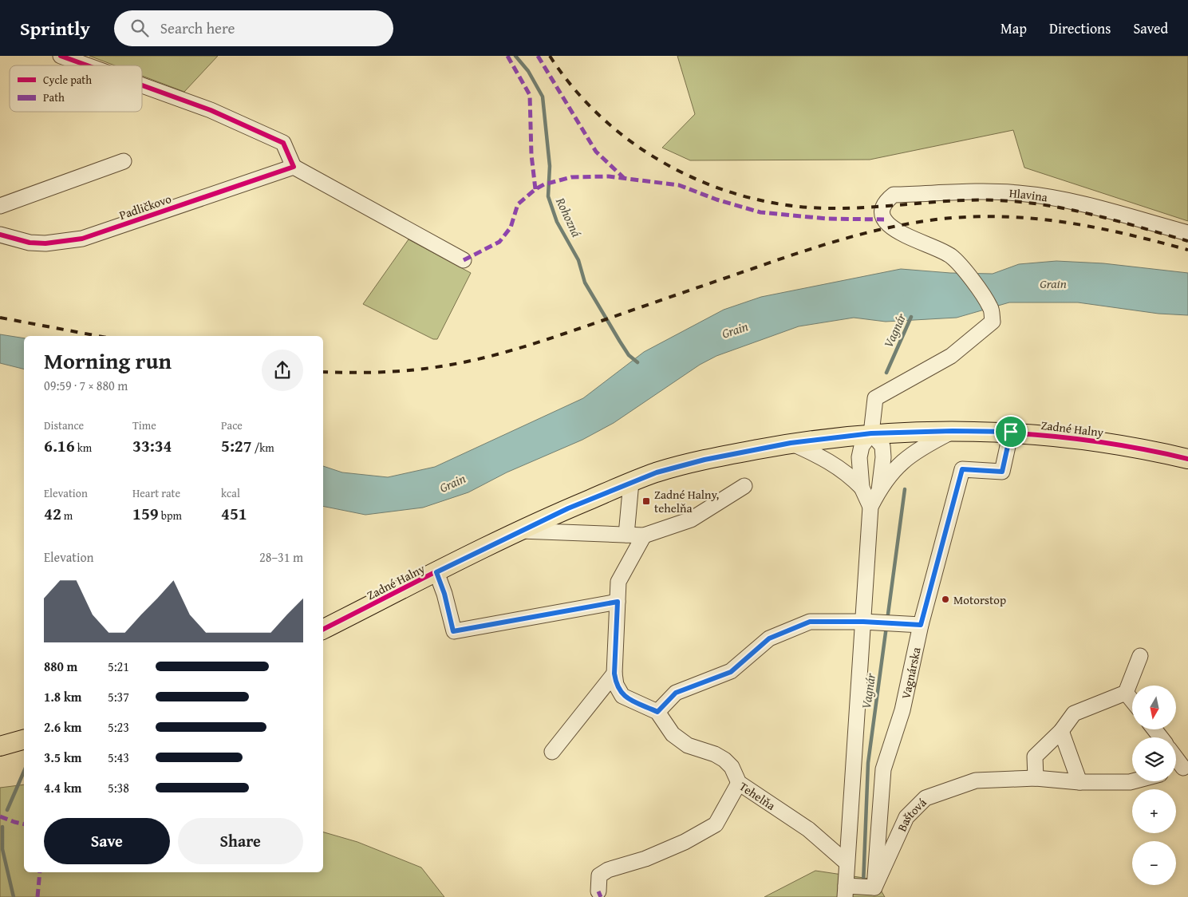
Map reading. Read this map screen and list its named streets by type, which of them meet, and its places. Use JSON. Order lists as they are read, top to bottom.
{
  "streets": {
    "main road": ["Zadné Halny"],
    "street": [
      "Hlavina",
      "Padličkovo",
      "Vagnárska",
      "Tehelňa",
      "Baštová"
    ]
  },
  "crossings": [
    ["Hlavina", "Zadné Halny"],
    ["Zadné Halny", "Vagnárska"],
    ["Vagnárska", "Baštová"]
  ],
  "water": ["Rohozná", "Grain", "Vagnár"],
  "places": {
    "transit": ["Zadné Halny, tehelňa"],
    "other": ["Motorstop"]
  },
  "legend": ["Cycle path", "Path"],
  "north": "bottom",
  "page": {
    "header": "Sprintly",
    "search": "Search here",
    "nav": ["Map", "Directions", "Saved"],
    "heading": ["Morning run", "09:59 · 7 × 880 m"],
    "stats": [
      ["Distance", "6.16 km"],
      ["Time", "33:34"],
      ["Pace", "5:27 /km"],
      ["Elevation", "42 m"],
      ["Heart rate", "159 bpm"],
      ["kcal", "451"]
    ],
    "chart": ["Elevation", "28–31 m"],
    "list": [
      {
        "name": "880 m",
        "note": "5:21"
      },
      {
        "name": "1.8 km",
        "note": "5:37"
      },
      {
        "name": "2.6 km",
        "note": "5:23"
      },
      {
        "name": "3.5 km",
        "note": "5:43"
      },
      {
        "name": "4.4 km",
        "note": "5:38"
      }
    ],
    "map_buttons": ["+", "−"],
    "buttons": ["Save", "Share"]
  }
}
